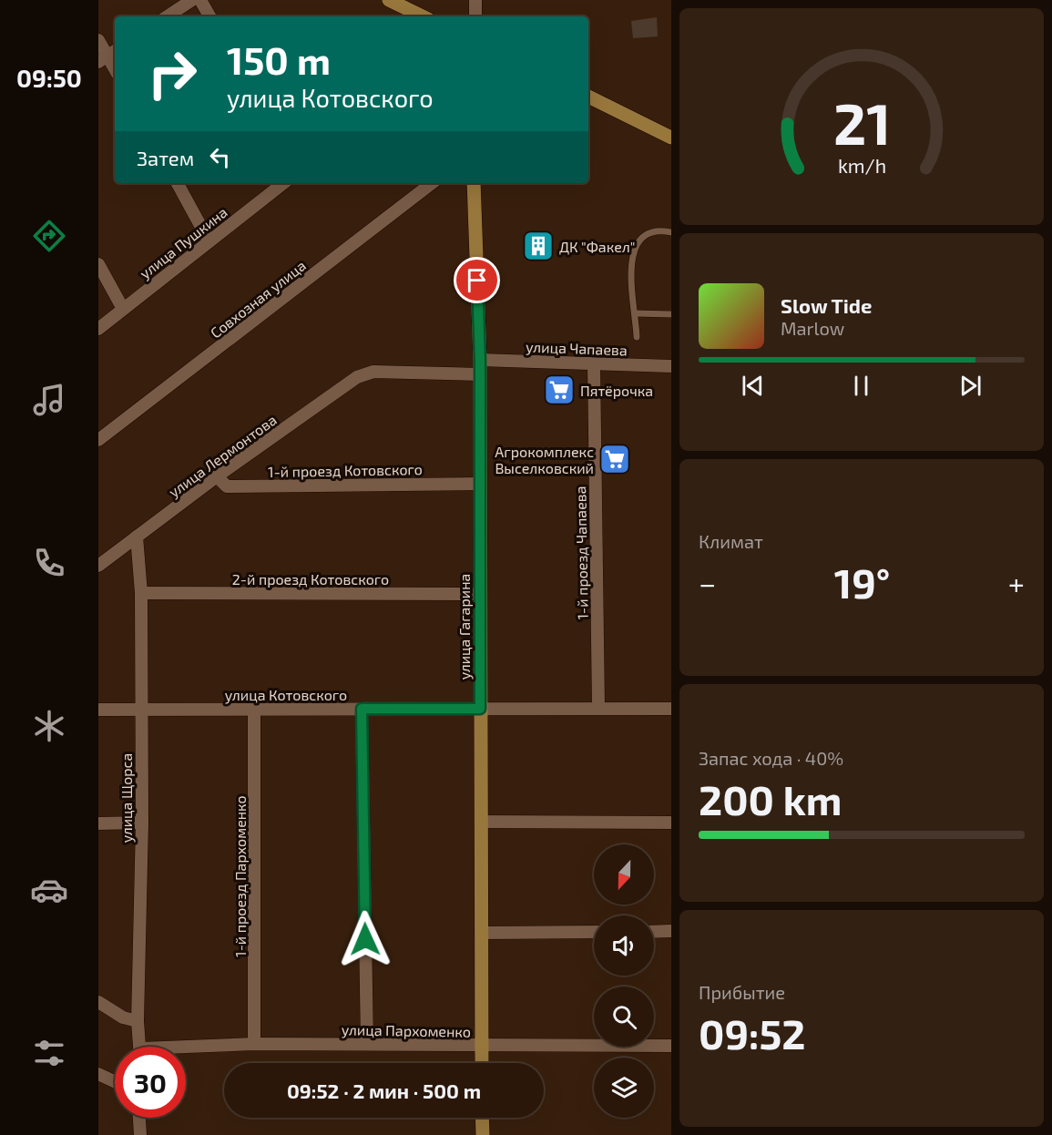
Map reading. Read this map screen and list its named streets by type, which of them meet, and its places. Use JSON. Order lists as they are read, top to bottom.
{
  "streets": {
    "street": [
      "улица Пушкина",
      "Совхозная улица",
      "улица Чапаева",
      "улица Лермонтова",
      "1-й проезд Котовского",
      "1-й проезд Чапаева",
      "2-й проезд Котовского",
      "улица Гагарина",
      "улица Котовского",
      "улица Щорса",
      "1-й проезд Пархоменко",
      "улица Пархоменко"
    ]
  },
  "crossings": [
    ["улица Чапаева", "улица Лермонтова"],
    ["улица Чапаева", "1-й проезд Чапаева"],
    ["улица Чапаева", "улица Гагарина"],
    ["улица Лермонтова", "1-й проезд Котовского"],
    ["улица Лермонтова", "улица Щорса"],
    ["1-й проезд Котовского", "улица Гагарина"],
    ["1-й проезд Чапаева", "улица Котовского"],
    ["2-й проезд Котовского", "улица Гагарина"],
    ["2-й проезд Котовского", "улица Щорса"],
    ["улица Гагарина", "улица Котовского"],
    ["улица Гагарина", "улица Пархоменко"],
    ["улица Котовского", "улица Щорса"],
    ["улица Котовского", "1-й проезд Пархоменко"],
    ["1-й проезд Пархоменко", "улица Пархоменко"]
  ],
  "places": {
    "building": ["ДК \"Факел\""],
    "supermarket": ["Пятёрочка", "Агрокомплекс Выселковский"]
  },
  "north": "bottom",
  "page": {
    "tabs": "09:50",
    "turn": ["150 m", "улица Котовского"],
    "then": "Затем",
    "song": ["Slow Tide", "Marlow"],
    "tile": [
      "Климат",
      ["Запас хода · 40%", "200 km"],
      ["Прибытие", "09:52"]
    ],
    "heat": ["−", "19°", "+"],
    "limit": "30",
    "trip": "09:52 · 2 мин · 500 m",
    "gauge": ["21", "km/h"]
  }
}
